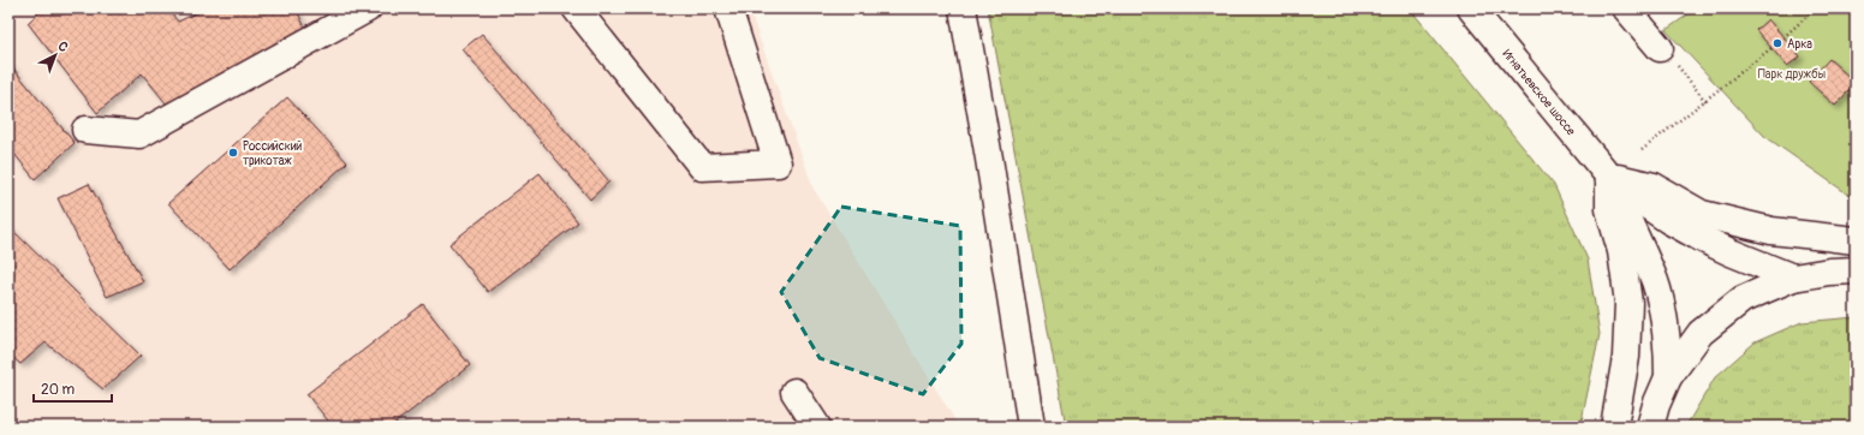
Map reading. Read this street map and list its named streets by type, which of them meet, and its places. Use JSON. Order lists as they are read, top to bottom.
{
  "streets": {
    "main road": ["Игнатьевское шоссе"]
  },
  "parks": ["Парк дружбы"],
  "places": ["Арка", "Российский трикотаж"],
  "scale_bar": "20 m",
  "north": "top right"
}
